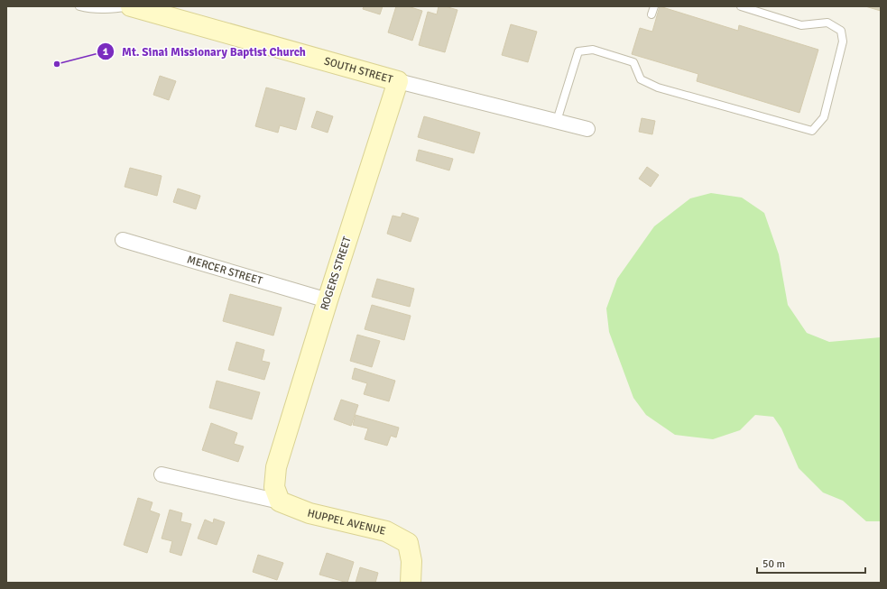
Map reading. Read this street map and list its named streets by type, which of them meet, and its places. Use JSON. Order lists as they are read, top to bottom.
{
  "streets": {
    "street": [
      "SOUTH STREET",
      "MERCER STREET",
      "ROGERS STREET",
      "HUPPEL AVENUE"
    ]
  },
  "crossings": [
    ["SOUTH STREET", "ROGERS STREET"],
    ["MERCER STREET", "ROGERS STREET"],
    ["ROGERS STREET", "HUPPEL AVENUE"]
  ],
  "places": ["Mt. Sinai Missionary Baptist Church"],
  "scale_bar": "50 m"
}
